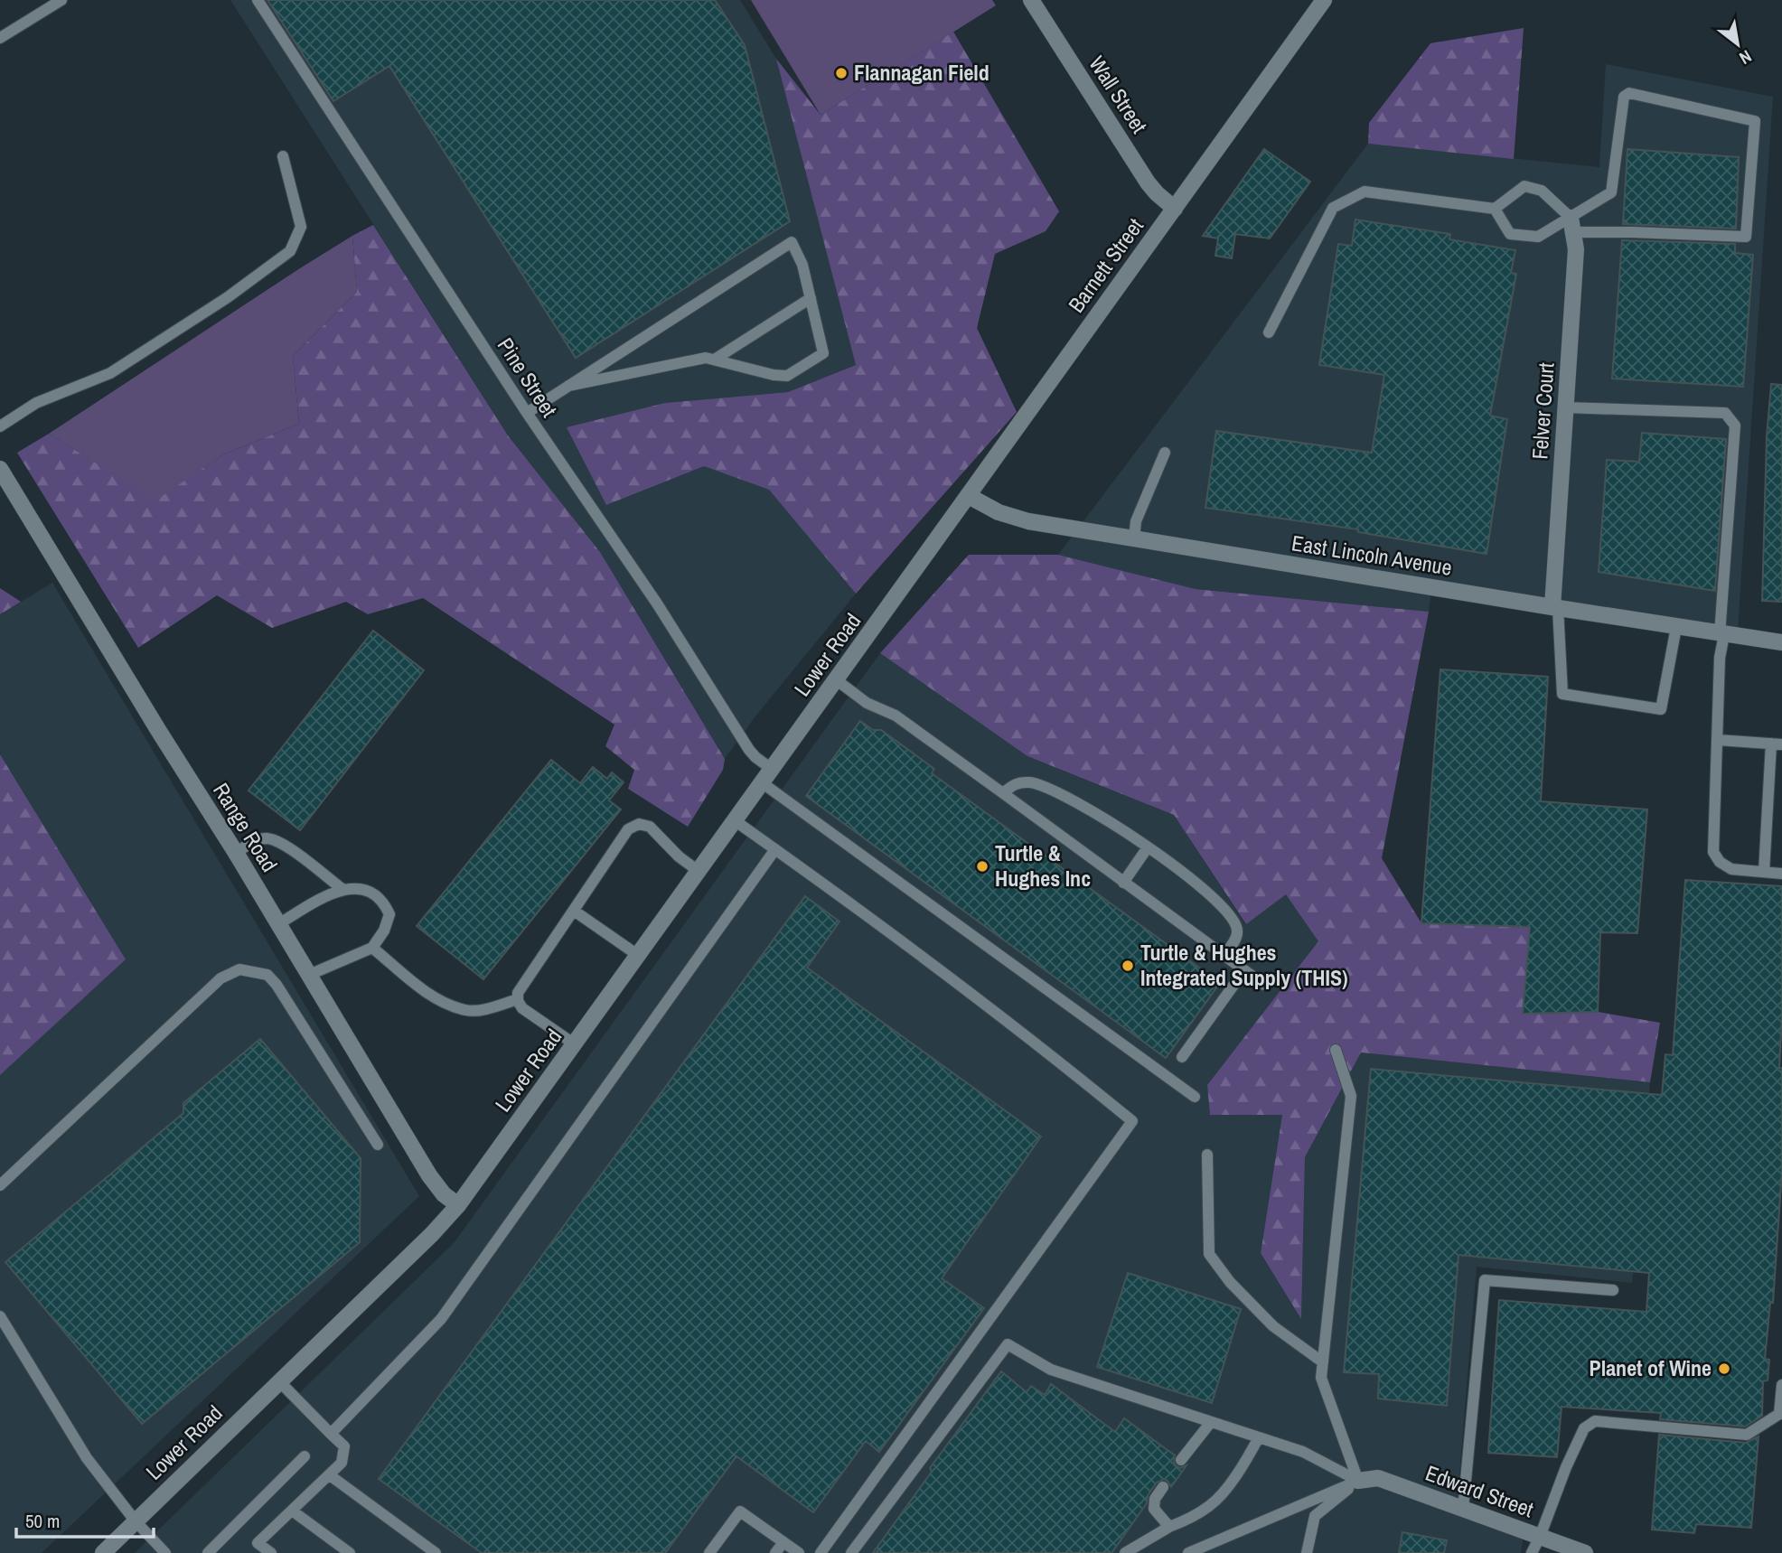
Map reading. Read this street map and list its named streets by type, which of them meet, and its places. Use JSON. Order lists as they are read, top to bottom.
{
  "streets": {
    "street": [
      "Wall Street",
      "Barnett Street",
      "Felver Court",
      "East Lincoln Avenue",
      "Lower Road",
      "Range Road",
      "Edward Street"
    ],
    "lane": ["Pine Street"]
  },
  "crossings": [
    ["Wall Street", "Barnett Street"],
    ["Barnett Street", "East Lincoln Avenue"],
    ["Barnett Street", "Lower Road"],
    ["Pine Street", "Lower Road"],
    ["Felver Court", "East Lincoln Avenue"],
    ["Lower Road", "Range Road"]
  ],
  "places": [
    "Flannagan Field",
    "Turtle & Hughes Inc",
    "Turtle & Hughes Integrated Supply (THIS)",
    "Planet of Wine"
  ],
  "scale_bar": "50 m",
  "north": "bottom right"
}
